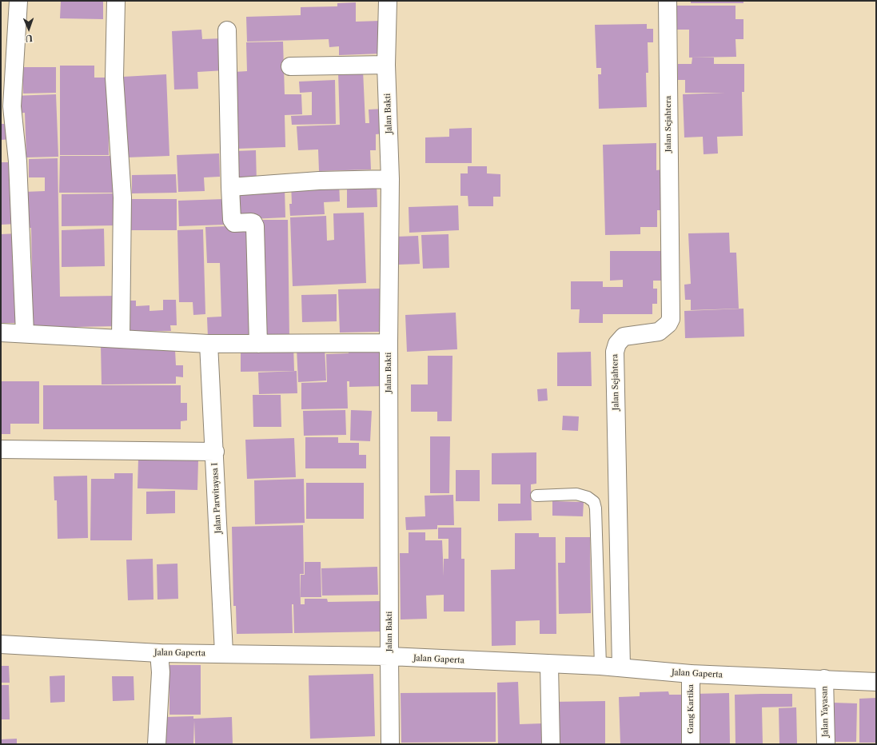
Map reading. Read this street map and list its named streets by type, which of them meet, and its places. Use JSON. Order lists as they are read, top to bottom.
{
  "streets": {
    "street": [
      "Jalan Bakti",
      "Jalan Sejahtera",
      "Jalan Parwitayasa I",
      "Jalan Gaperta",
      "Gang Kartika",
      "Jalan Yayasan"
    ]
  },
  "crossings": [
    ["Jalan Bakti", "Jalan Gaperta"],
    ["Jalan Sejahtera", "Jalan Gaperta"],
    ["Jalan Parwitayasa I", "Jalan Gaperta"],
    ["Jalan Gaperta", "Gang Kartika"],
    ["Jalan Gaperta", "Jalan Yayasan"]
  ],
  "north": "bottom"
}
